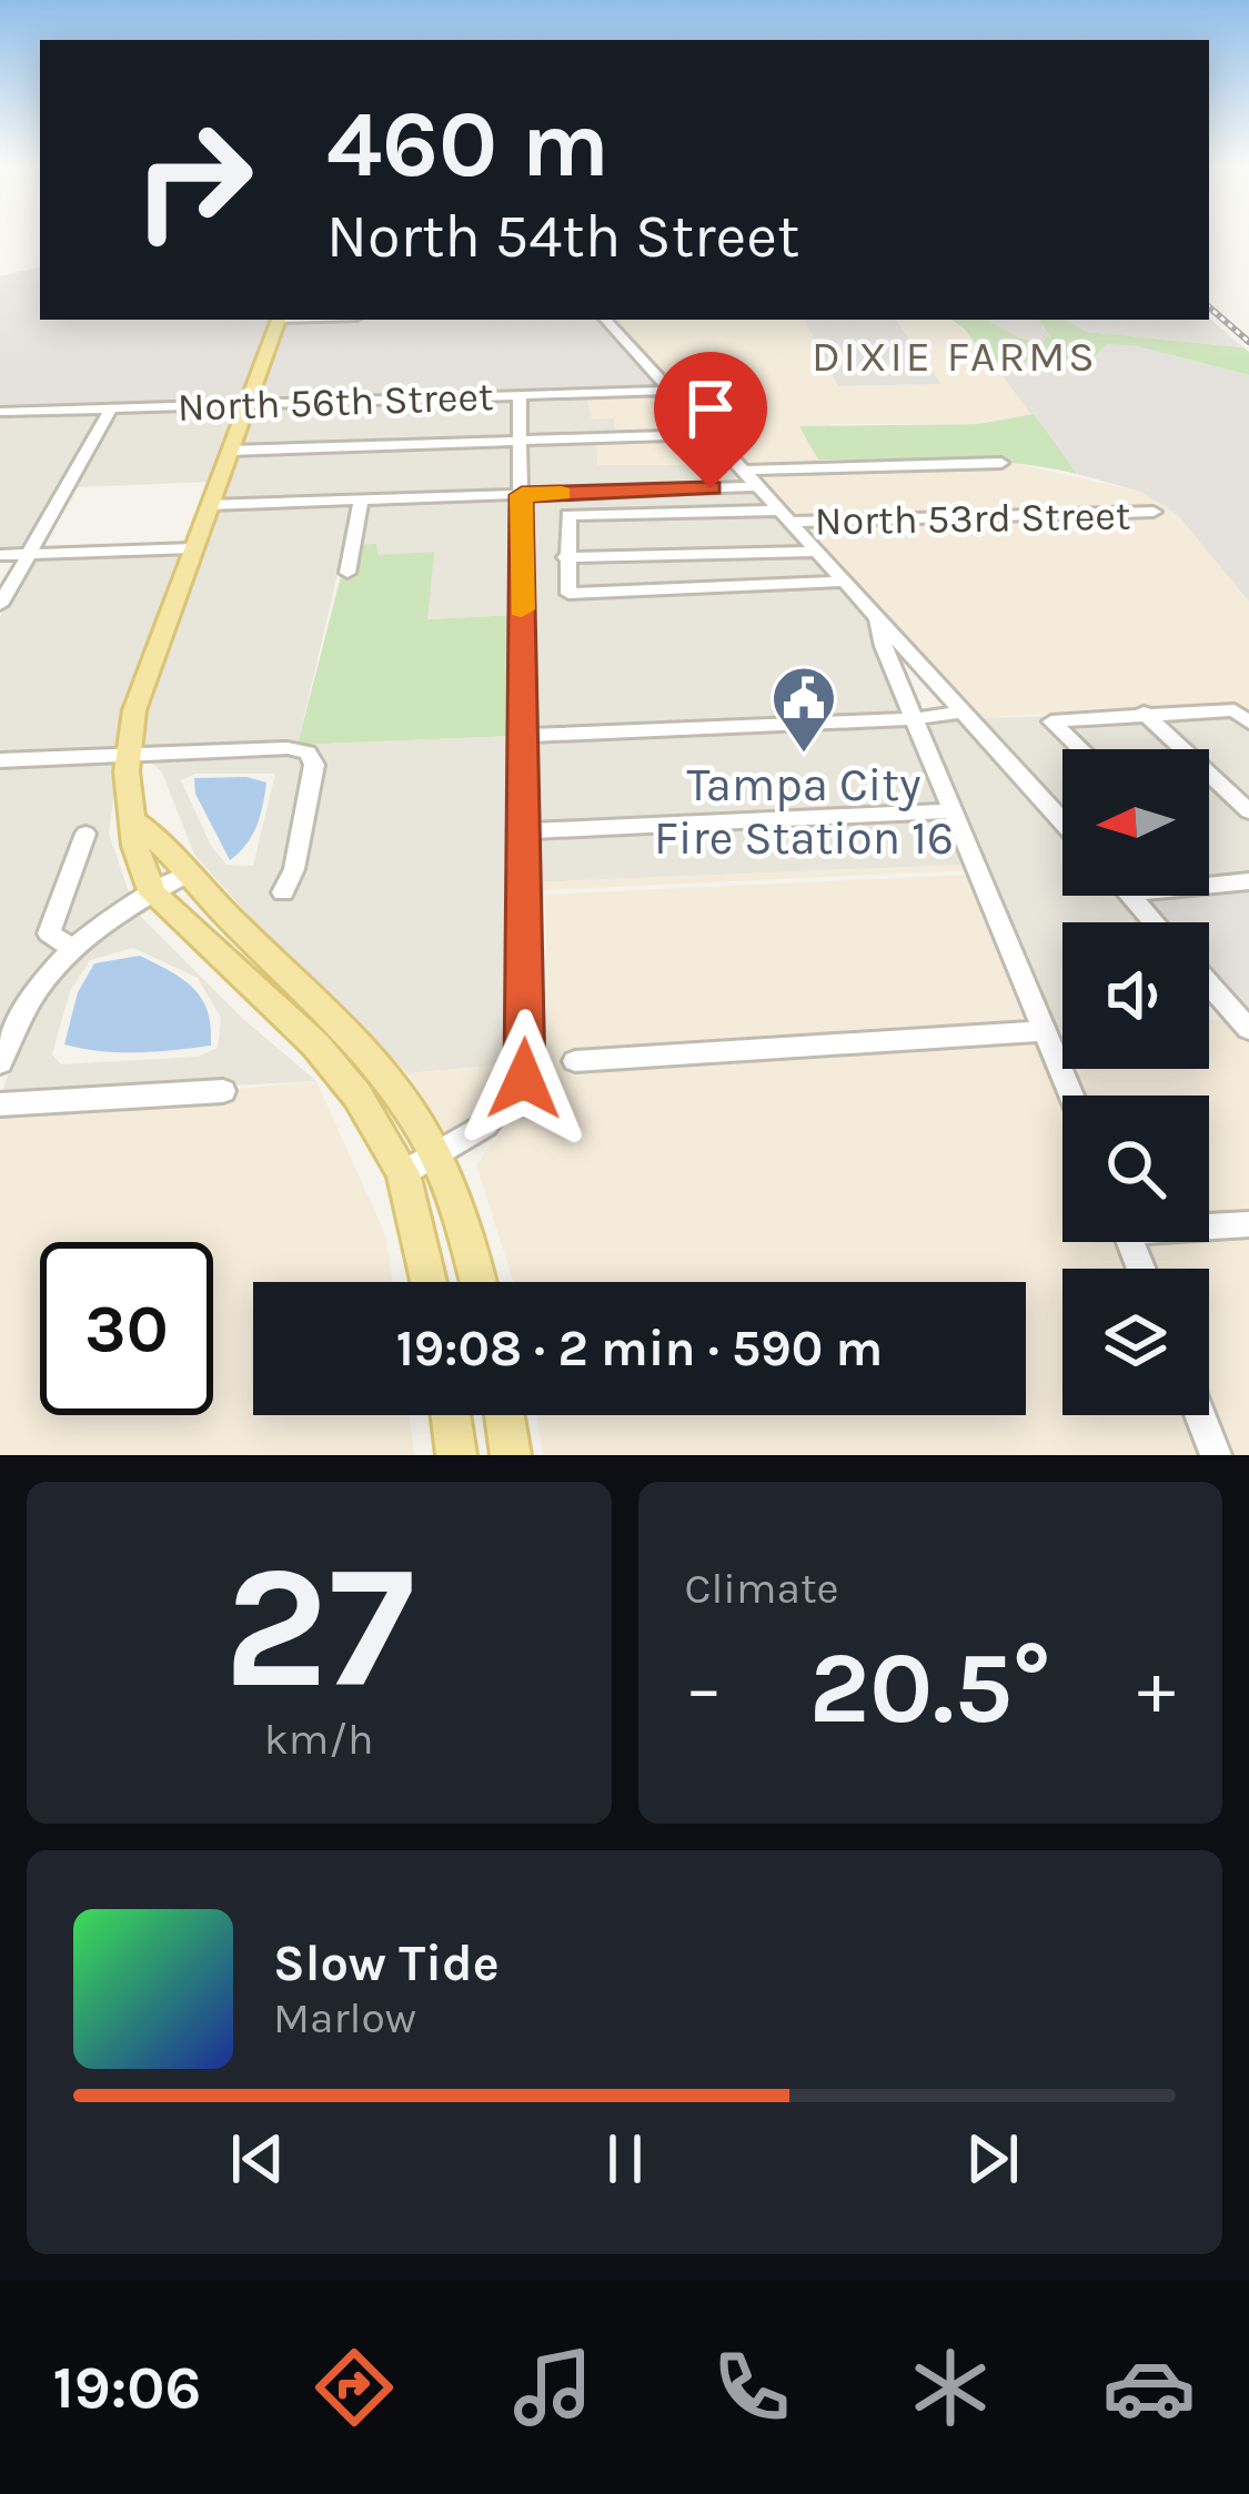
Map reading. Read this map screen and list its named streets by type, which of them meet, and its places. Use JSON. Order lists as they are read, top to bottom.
{
  "streets": {
    "street": ["North 56th Street", "North 53rd Street"]
  },
  "districts": ["DIXIE FARMS"],
  "places": {
    "public building": ["Tampa City Fire Station 16"]
  },
  "north": "left",
  "page": {
    "turn": ["460 m", "North 54th Street"],
    "limit": "30",
    "trip": "19:08 · 2 min · 590 m",
    "tile": [
      ["27", "km/h"],
      "Climate"
    ],
    "heat": ["−", "20.5°", "+"],
    "song": ["Slow Tide", "Marlow"],
    "tabs": "19:06"
  }
}
